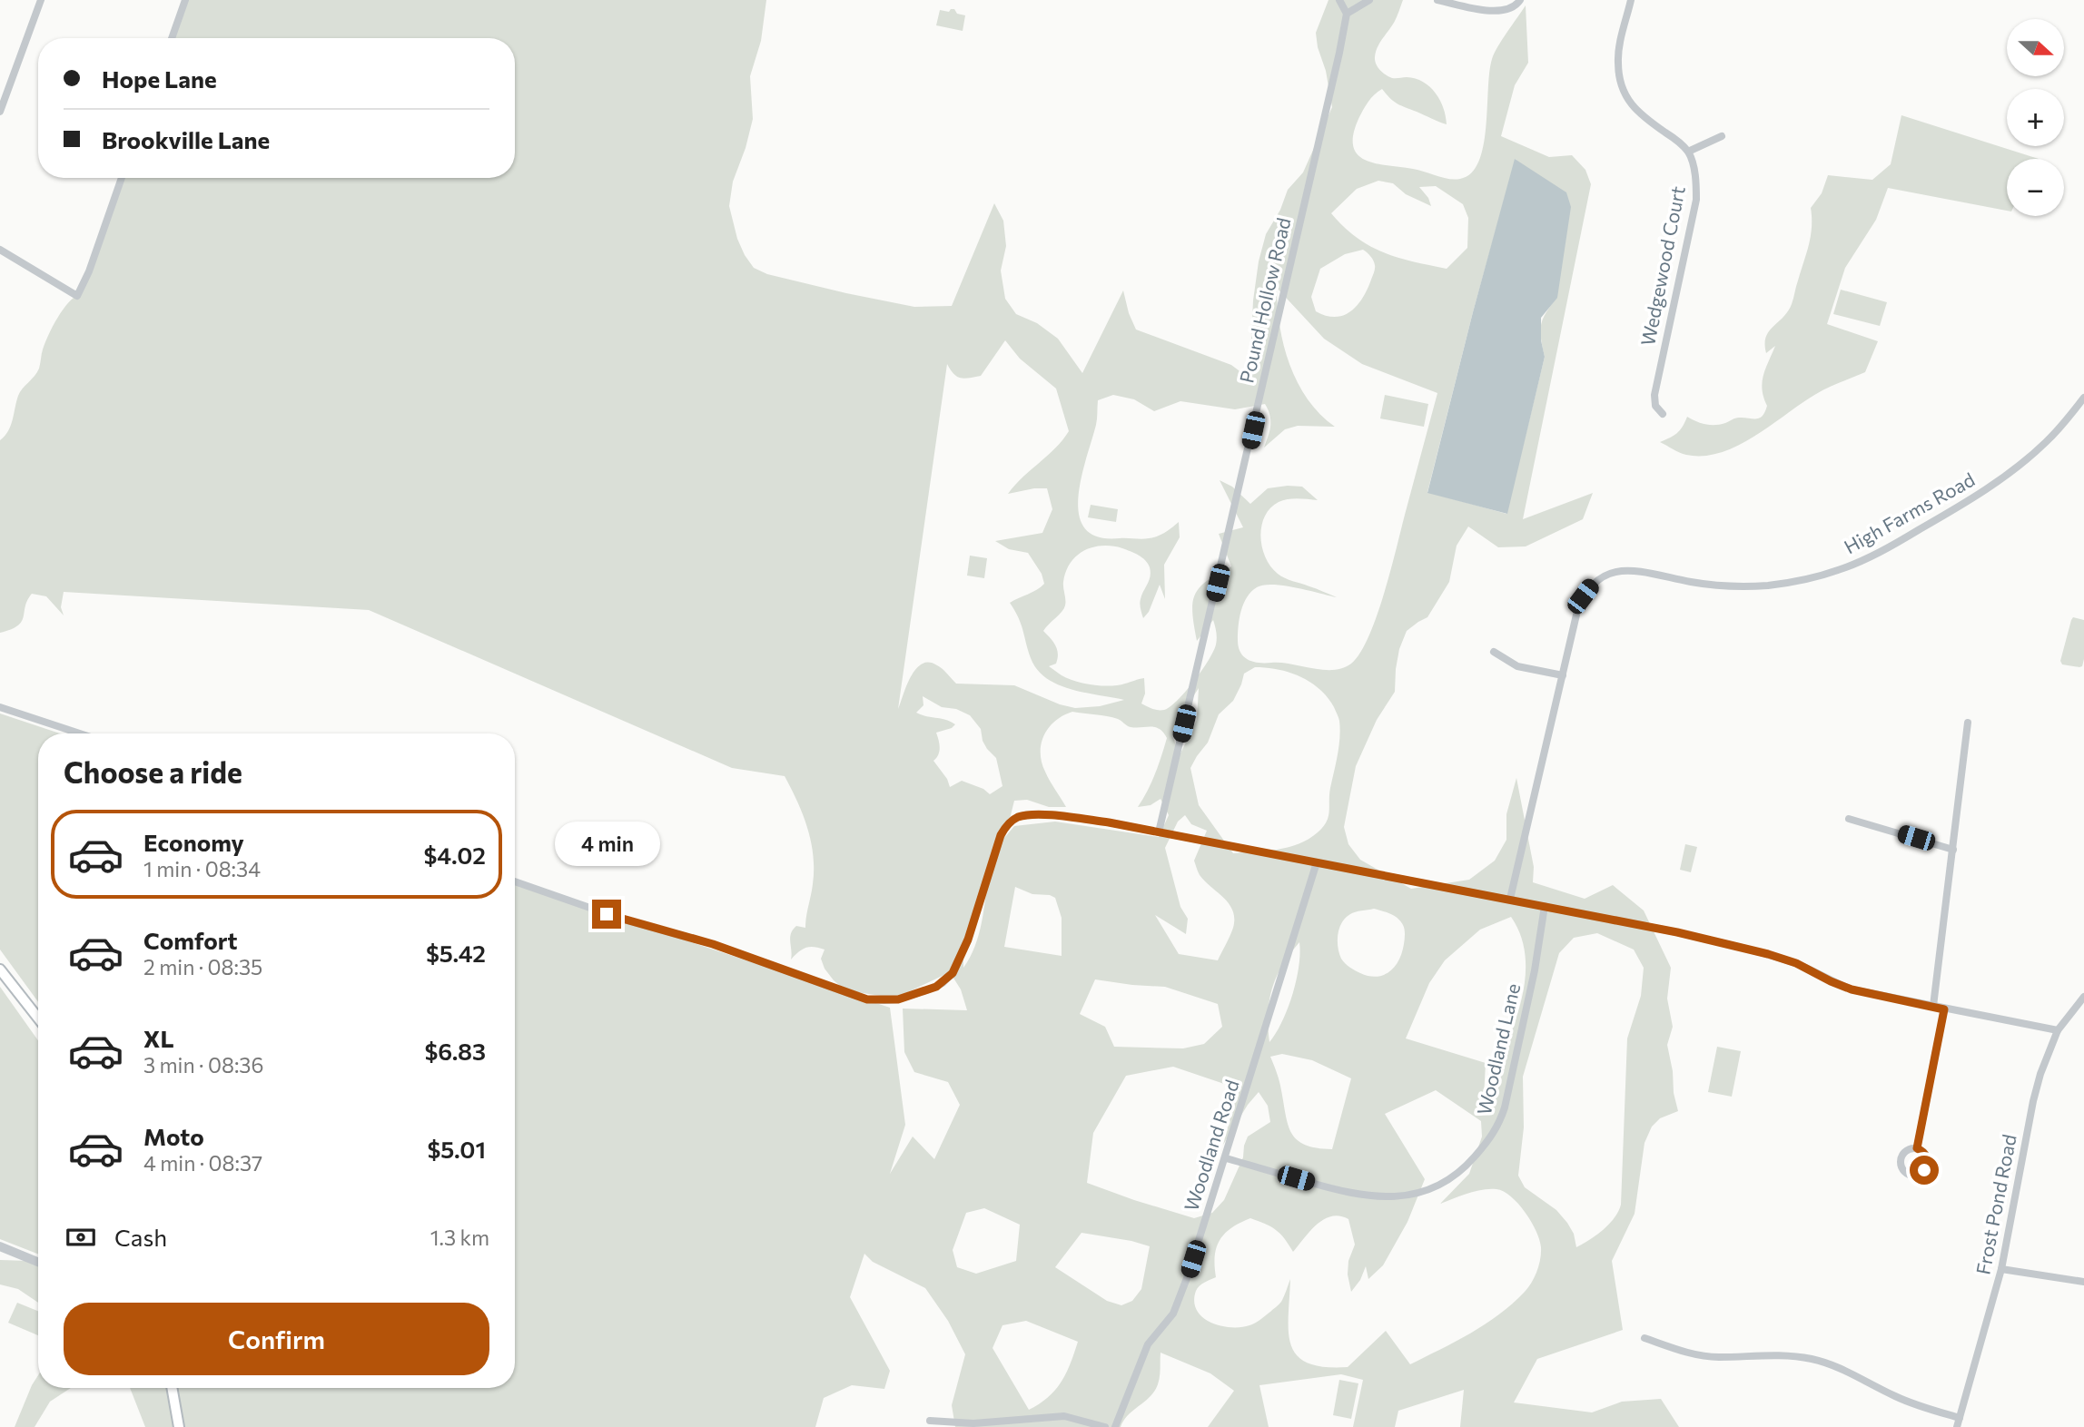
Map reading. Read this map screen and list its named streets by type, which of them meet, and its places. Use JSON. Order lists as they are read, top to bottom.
{
  "streets": {
    "street": [
      "Wedgewood Court",
      "Pound Hollow Road",
      "High Farms Road",
      "Woodland Lane",
      "Woodland Road",
      "Frost Pond Road"
    ]
  },
  "crossings": [
    ["Woodland Lane", "Woodland Road"]
  ],
  "north": "right",
  "page": {
    "map_buttons": ["+", "−"],
    "banner": ["Hope Lane", "Brookville Lane"],
    "heading": "Choose a ride",
    "list": [
      {
        "name": "Economy",
        "note": "1 min · 08:34",
        "value": "$4.02"
      },
      {
        "name": "Comfort",
        "note": "2 min · 08:35",
        "value": "$5.42"
      },
      {
        "name": "XL",
        "note": "3 min · 08:36",
        "value": "$6.83"
      },
      {
        "name": "Moto",
        "note": "4 min · 08:37",
        "value": "$5.01"
      }
    ],
    "bubble": "4 min",
    "pay": ["Cash", "1.3 km"],
    "buttons": "Confirm"
  }
}
